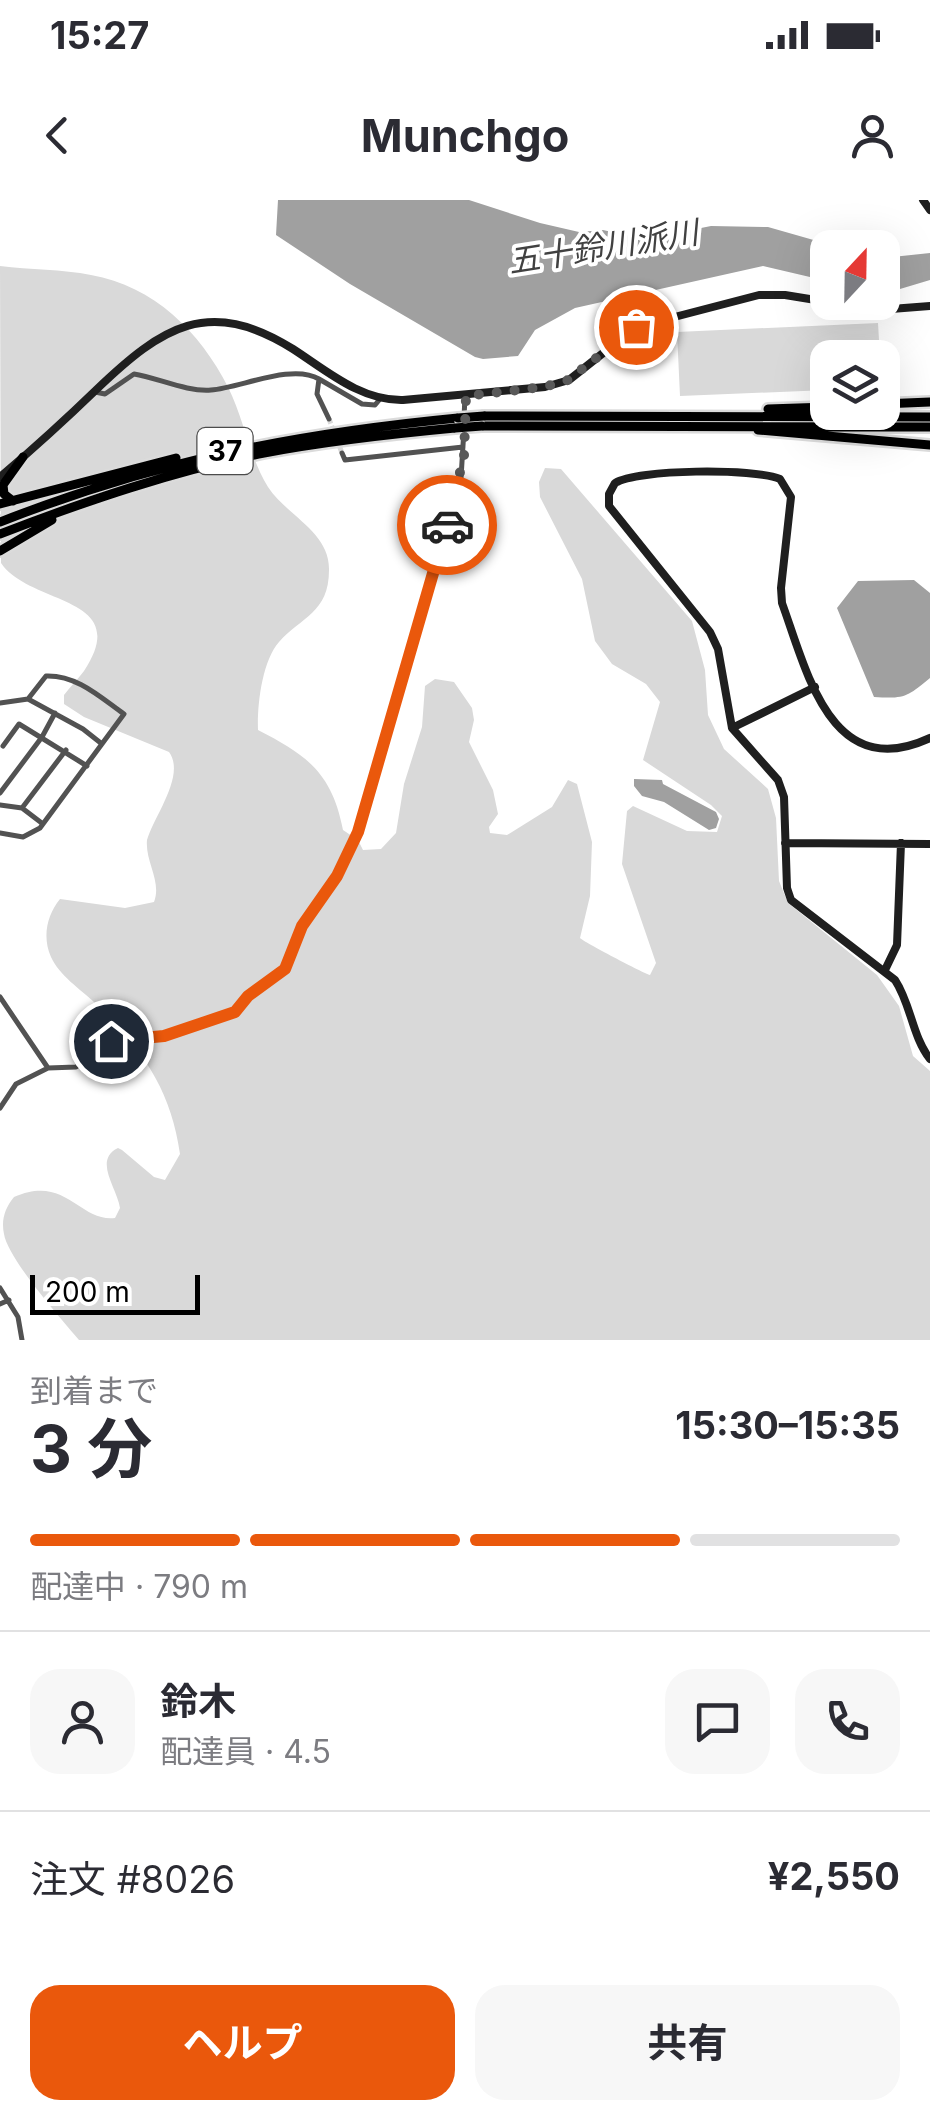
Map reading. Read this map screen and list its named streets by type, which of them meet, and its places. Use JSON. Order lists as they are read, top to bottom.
{
  "streets": {
    "main road": ["37"]
  },
  "water": ["五十鈴川派川"],
  "scale_bar": "200 m",
  "north": "top",
  "page": {
    "status": "15:27",
    "header": "Munchgo",
    "scale": "200 m",
    "heading": ["3 分", "到着まで", "15:30–15:35"],
    "panel": [
      "鈴木",
      "配達員 · 4.5",
      "注文 #8026",
      "¥2,550"
    ],
    "bar": "配達中 · 790 m",
    "buttons": ["ヘルプ", "共有"]
  }
}
